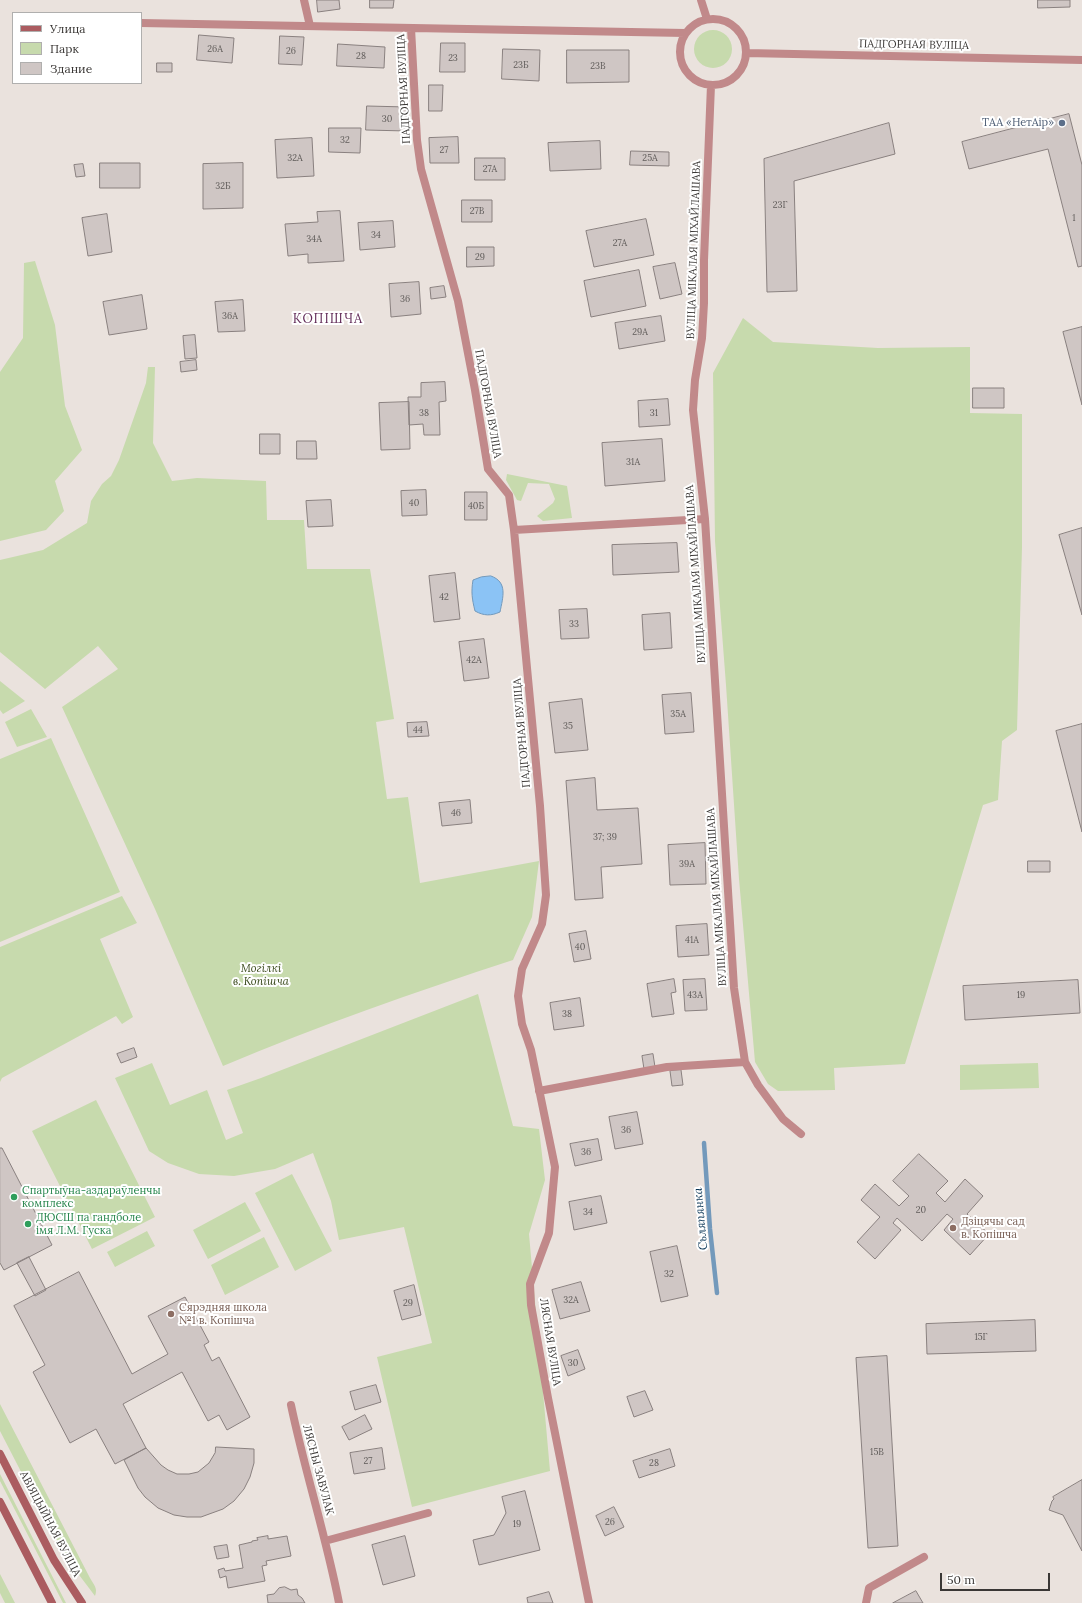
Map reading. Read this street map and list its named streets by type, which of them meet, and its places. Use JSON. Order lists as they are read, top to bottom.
{
  "streets": {
    "main road": ["АВІЯЦЫЙНАЯ ВУЛІЦА"],
    "street": [
      "ПАДГОРНАЯ ВУЛІЦА",
      "ВУЛІЦА МІКАЛАЯ МІХАЙЛАШАВА",
      "ЛЯСНАЯ ВУЛІЦА",
      "ЛЯСНЫ ЗАВУЛАК"
    ]
  },
  "crossings": [
    ["ПАДГОРНАЯ ВУЛІЦА", "ВУЛІЦА МІКАЛАЯ МІХАЙЛАШАВА"],
    ["ПАДГОРНАЯ ВУЛІЦА", "ЛЯСНАЯ ВУЛІЦА"]
  ],
  "districts": ["КОПІШЧА"],
  "water": ["Сьляпянка"],
  "parks": ["Могілкі в. Копішча"],
  "places": [
    "ТАА «НетАір»",
    "Спартыўна-аздараўленчы комплекс",
    "ДЮСШ па гандболе імя Л.М. Гуска",
    "Дзіцячы сад в. Копішча",
    "Сярэдняя школа №1 в. Копішча"
  ],
  "house_numbers": [
    "26А",
    "26",
    "28",
    "23",
    "23Б",
    "23В",
    "30",
    "32",
    "27",
    "32А",
    "25А",
    "27А",
    "32Б",
    "23Г",
    "27В",
    "1",
    "34",
    "34А",
    "27А",
    "29",
    "36",
    "36А",
    "29А",
    "38",
    "31",
    "31А",
    "40",
    "40Б",
    "42",
    "33",
    "42А",
    "35А",
    "35",
    "44",
    "46",
    "37; 39",
    "39А",
    "41А",
    "40",
    "43А",
    "19",
    "38",
    "36",
    "36",
    "20",
    "34",
    "32",
    "32А",
    "29",
    "15Г",
    "30",
    "15В",
    "27",
    "28",
    "26",
    "19"
  ],
  "legend": ["Улица", "Парк", "Здание"],
  "scale_bar": "50 m"
}
